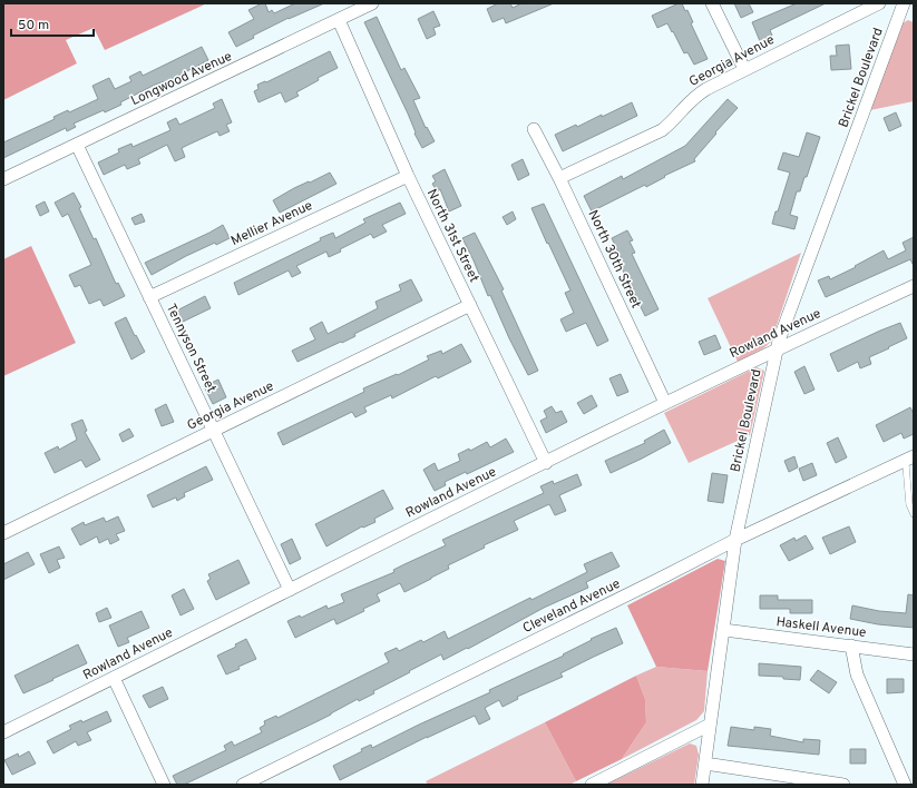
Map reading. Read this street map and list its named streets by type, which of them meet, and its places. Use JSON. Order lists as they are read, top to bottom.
{
  "streets": {
    "street": [
      "Georgia Avenue",
      "Brickel Boulevard",
      "Longwood Avenue",
      "Mellier Avenue",
      "North 31st Street",
      "North 30th Street",
      "Rowland Avenue",
      "Tennyson Street",
      "Cleveland Avenue",
      "Haskell Avenue"
    ]
  },
  "crossings": [
    ["Georgia Avenue", "North 31st Street"],
    ["Georgia Avenue", "North 30th Street"],
    ["Georgia Avenue", "Tennyson Street"],
    ["Brickel Boulevard", "Rowland Avenue"],
    ["Brickel Boulevard", "Cleveland Avenue"],
    ["Brickel Boulevard", "Haskell Avenue"],
    ["Longwood Avenue", "North 31st Street"],
    ["Longwood Avenue", "Tennyson Street"],
    ["Mellier Avenue", "North 31st Street"],
    ["Mellier Avenue", "Tennyson Street"],
    ["North 31st Street", "Rowland Avenue"],
    ["North 30th Street", "Rowland Avenue"],
    ["Rowland Avenue", "Tennyson Street"]
  ],
  "scale_bar": "50 m"
}
